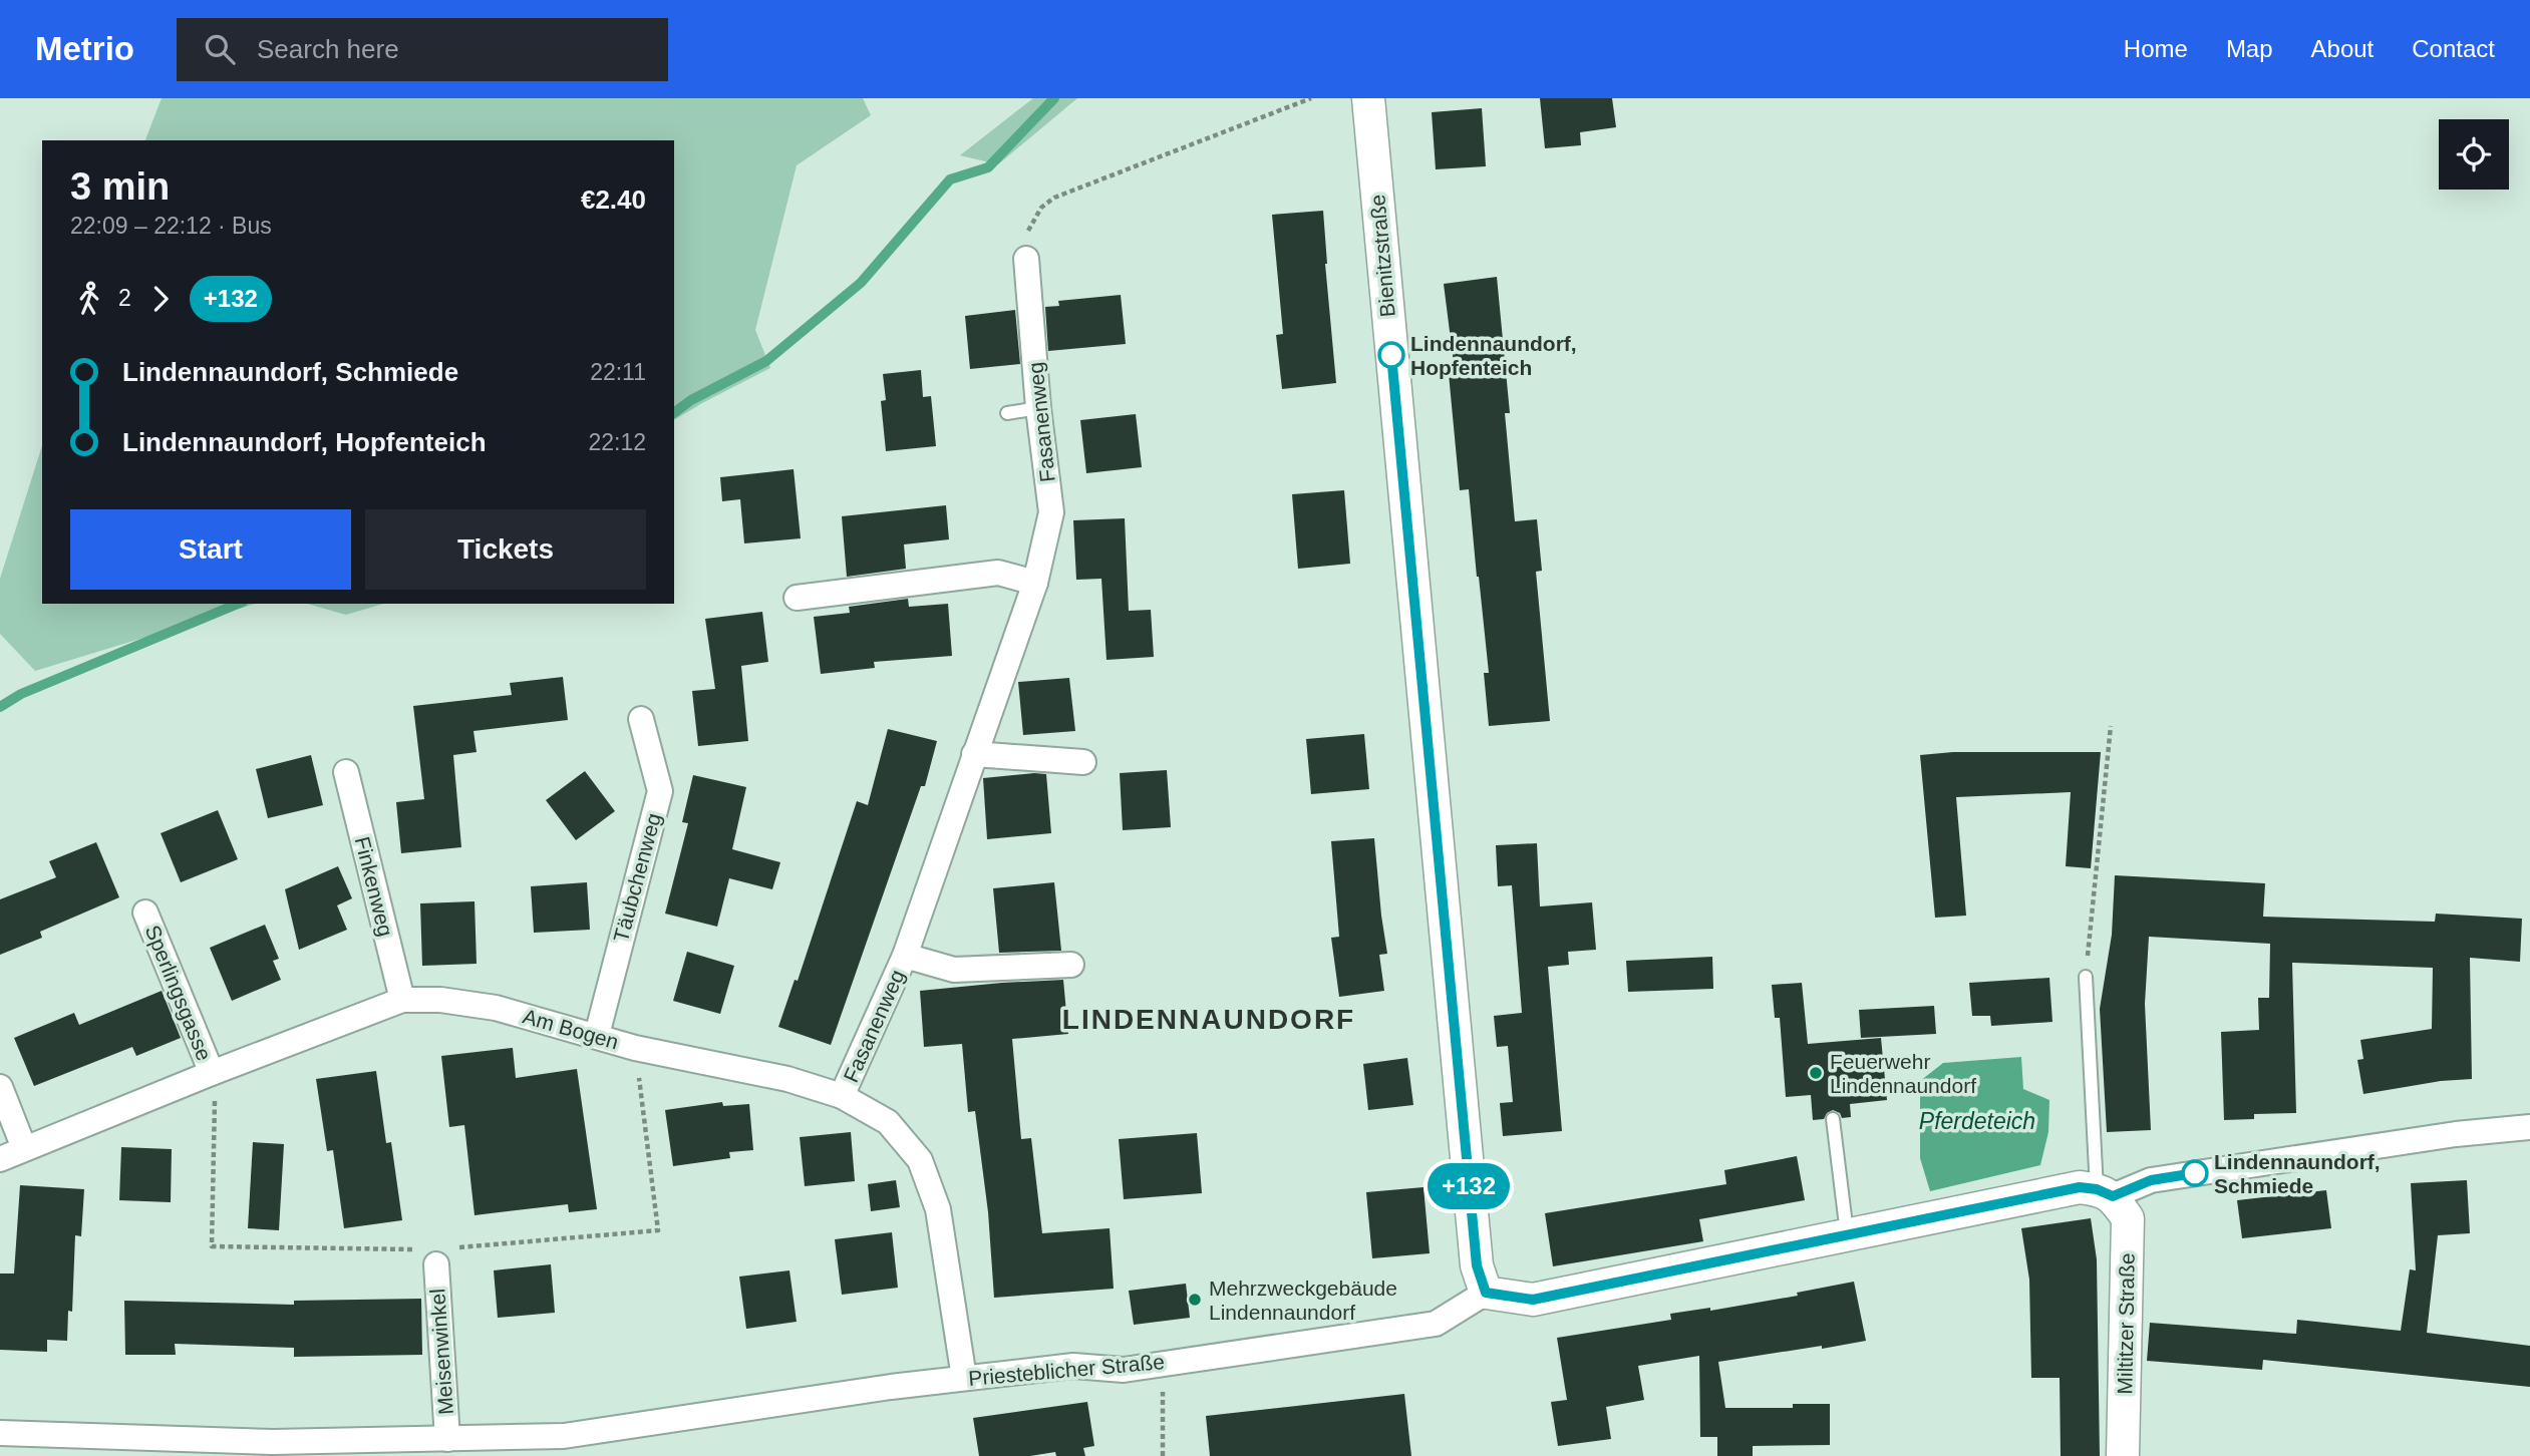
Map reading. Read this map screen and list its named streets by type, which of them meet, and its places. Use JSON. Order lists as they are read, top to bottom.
{
  "streets": {
    "street": [
      "Bienitzstraße",
      "Fasanenweg",
      "Täubchenweg",
      "Finkenweg",
      "Sperlingsgasse",
      "Am Bogen",
      "Miltitzer Straße",
      "Meisenwinkel",
      "Priesteblicher Straße"
    ]
  },
  "crossings": [
    ["Bienitzstraße", "Priesteblicher Straße"],
    ["Fasanenweg", "Am Bogen"],
    ["Täubchenweg", "Am Bogen"],
    ["Finkenweg", "Am Bogen"],
    ["Sperlingsgasse", "Am Bogen"],
    ["Am Bogen", "Priesteblicher Straße"],
    ["Meisenwinkel", "Priesteblicher Straße"]
  ],
  "districts": ["LINDENNAUNDORF"],
  "water": ["Pferdeteich"],
  "places": [
    "Lindennaundorf, Hopfenteich",
    "Feuerwehr Lindennaundorf",
    "Lindennaundorf, Schmiede",
    "Mehrzweckgebäude Lindennaundorf"
  ],
  "lines": ["bus line +132"],
  "page": {
    "header": "Metrio",
    "search": "Search here",
    "nav": [
      "Home",
      "Map",
      "About",
      "Contact"
    ],
    "on_map": "+132",
    "heading": ["3 min", "22:09 – 22:12 · Bus", "€2.40"],
    "legs": ["2", "+132"],
    "list": [
      {
        "name": "Lindennaundorf, Schmiede",
        "value": "22:11"
      },
      {
        "name": "Lindennaundorf, Hopfenteich",
        "value": "22:12"
      }
    ],
    "buttons": ["Start", "Tickets"]
  }
}
